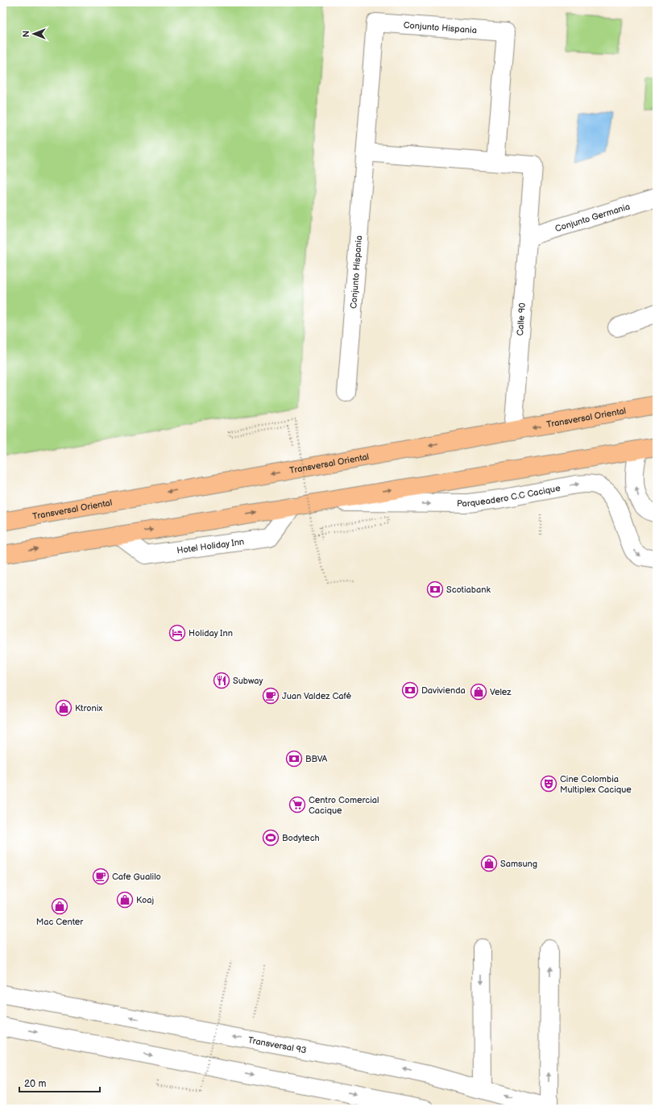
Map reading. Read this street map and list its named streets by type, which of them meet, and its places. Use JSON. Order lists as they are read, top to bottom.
{
  "streets": {
    "main road": ["Transversal Oriental"],
    "street": [
      "Conjunto Hispania",
      "Conjunto Germania",
      "Calle 90",
      "Parqueadero C.C Cacique",
      "Hotel Holiday Inn",
      "Transversal 93"
    ]
  },
  "crossings": [
    ["Conjunto Hispania", "Calle 90"],
    ["Conjunto Germania", "Calle 90"],
    ["Calle 90", "Transversal Oriental"]
  ],
  "one_way": ["Parqueadero C.C Cacique"],
  "places": {
    "bank": ["Scotiabank", "Davivienda", "BBVA"],
    "hotel": ["Holiday Inn"],
    "restaurant": ["Subway"],
    "shop": [
      "Velez",
      "Ktronix",
      "Samsung",
      "Koaj",
      "Mac Center"
    ],
    "cafe": ["Juan Valdez Café", "Cafe Gualilo"],
    "theatre": ["Cine Colombia Multiplex Cacique"],
    "supermarket": ["Centro Comercial Cacique"],
    "sports": ["Bodytech"]
  },
  "scale_bar": "20 m",
  "north": "left"
}
